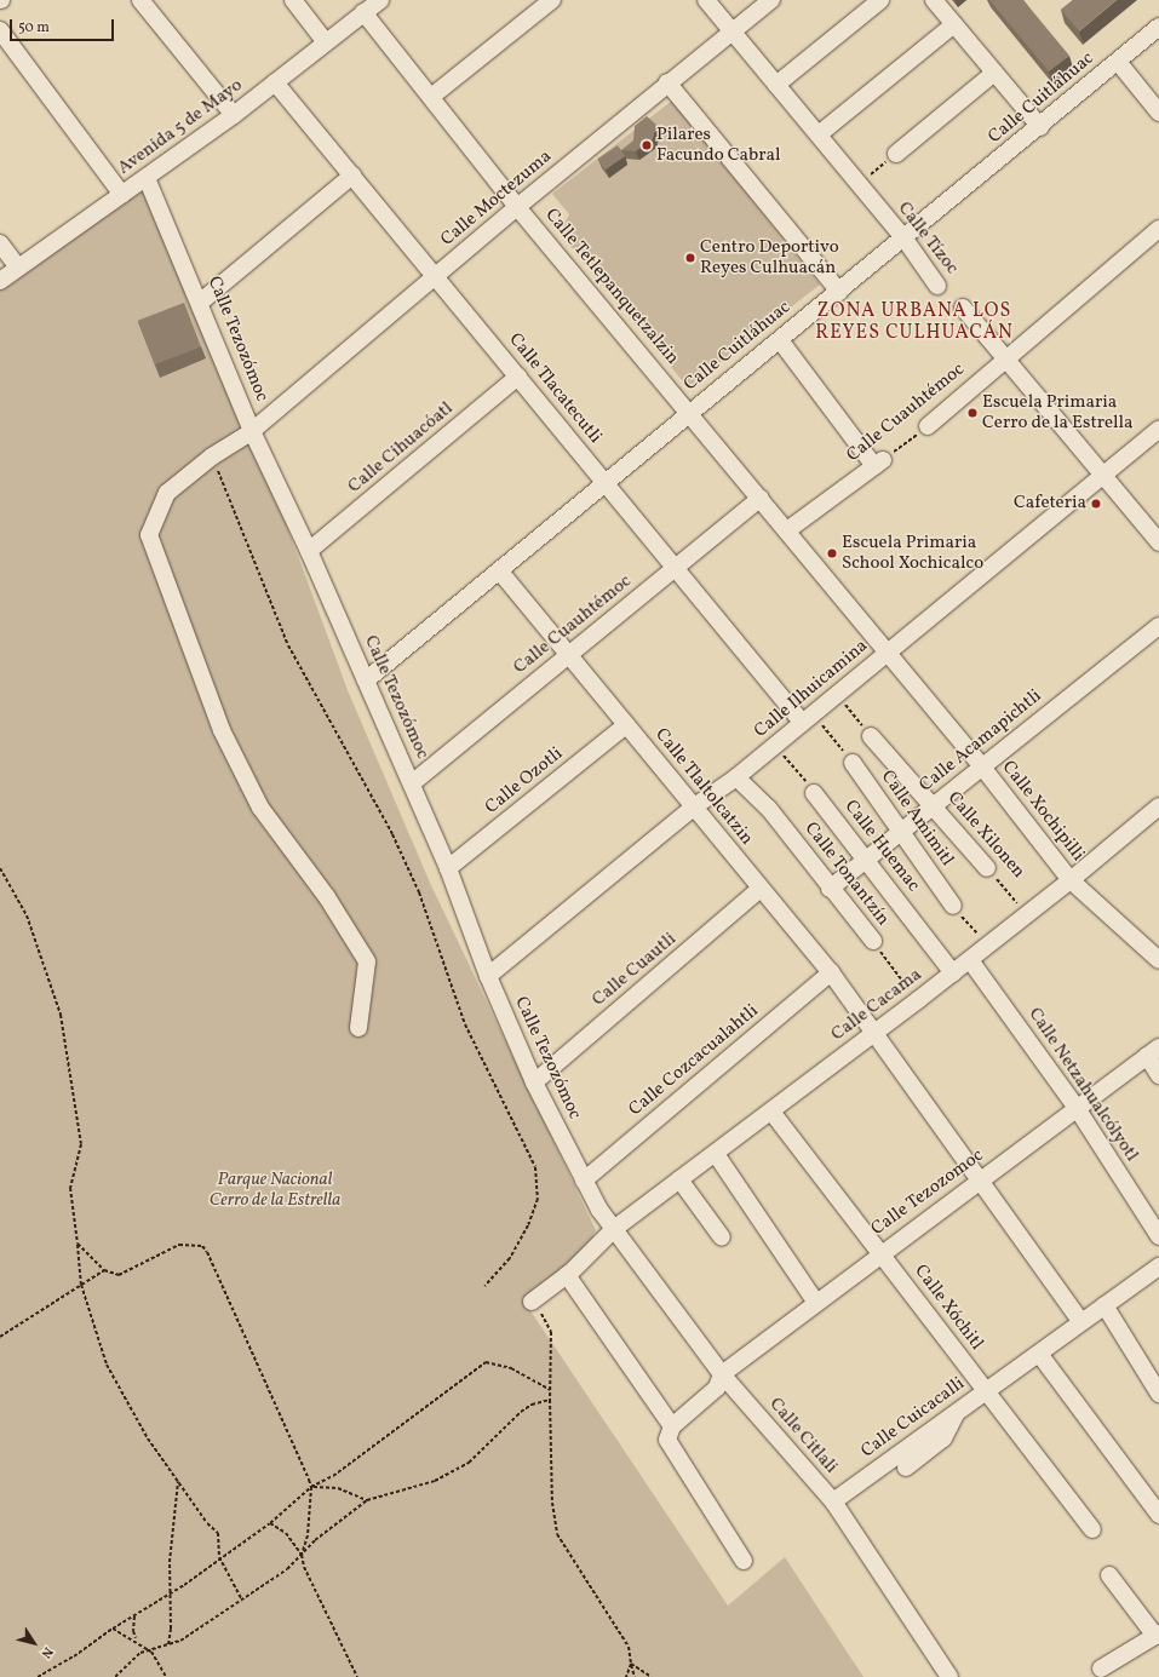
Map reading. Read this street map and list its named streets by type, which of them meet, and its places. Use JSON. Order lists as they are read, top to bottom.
{
  "streets": {
    "street": [
      "Calle Cuitláhuac",
      "Avenida 5 de Mayo",
      "Calle Moctezuma",
      "Calle Tízoc",
      "Calle Tetlepanquetzalzin",
      "Calle Tezozómoc",
      "Calle Tlacatecutli",
      "Calle Cuauhtémoc",
      "Calle Cihuacóatl",
      "Calle Ilhuicamina",
      "Calle Acamapichtli",
      "Calle Ozotli",
      "Calle Tlaltolcatzin",
      "Calle Xochipilli",
      "Calle Amimitl",
      "Calle Xilonen",
      "Calle Huemac",
      "Calle Tonantzín",
      "Calle Cuautli",
      "Calle Cacama",
      "Calle Cozcacualahtli",
      "Calle Netzahualcólyotl",
      "Calle Tezozomoc",
      "Calle Xóchitl",
      "Calle Cuicacalli",
      "Calle Citlali"
    ]
  },
  "crossings": [
    ["Calle Cuitláhuac", "Calle Tízoc"],
    ["Calle Cuitláhuac", "Calle Tetlepanquetzalzin"],
    ["Calle Cuitláhuac", "Calle Tezozómoc"],
    ["Calle Cuitláhuac", "Calle Tlacatecutli"],
    ["Calle Cuitláhuac", "Calle Tlaltolcatzin"],
    ["Avenida 5 de Mayo", "Calle Tetlepanquetzalzin"],
    ["Avenida 5 de Mayo", "Calle Tezozómoc"],
    ["Avenida 5 de Mayo", "Calle Tlacatecutli"],
    ["Calle Moctezuma", "Calle Tízoc"],
    ["Calle Moctezuma", "Calle Tetlepanquetzalzin"],
    ["Calle Moctezuma", "Calle Tezozómoc"],
    ["Calle Moctezuma", "Calle Tlacatecutli"],
    ["Calle Tetlepanquetzalzin", "Calle Cuauhtémoc"],
    ["Calle Tetlepanquetzalzin", "Calle Ilhuicamina"],
    ["Calle Tetlepanquetzalzin", "Calle Xochipilli"],
    ["Calle Tezozómoc", "Calle Cuauhtémoc"],
    ["Calle Tezozómoc", "Calle Cihuacóatl"],
    ["Calle Tezozómoc", "Calle Ilhuicamina"],
    ["Calle Tezozómoc", "Calle Ozotli"],
    ["Calle Tezozómoc", "Calle Cuautli"],
    ["Calle Tezozómoc", "Calle Cacama"],
    ["Calle Tezozómoc", "Calle Cozcacualahtli"],
    ["Calle Tezozómoc", "Calle Citlali"],
    ["Calle Tlacatecutli", "Calle Cuauhtémoc"],
    ["Calle Tlacatecutli", "Calle Cihuacóatl"],
    ["Calle Tlacatecutli", "Calle Ilhuicamina"],
    ["Calle Cuauhtémoc", "Calle Tlaltolcatzin"],
    ["Calle Ilhuicamina", "Calle Tlaltolcatzin"],
    ["Calle Ilhuicamina", "Calle Xochipilli"],
    ["Calle Ilhuicamina", "Calle Tonantzín"],
    ["Calle Acamapichtli", "Calle Xochipilli"],
    ["Calle Acamapichtli", "Calle Amimitl"],
    ["Calle Acamapichtli", "Calle Xilonen"],
    ["Calle Acamapichtli", "Calle Huemac"],
    ["Calle Acamapichtli", "Calle Tonantzín"],
    ["Calle Ozotli", "Calle Tlaltolcatzin"],
    ["Calle Tlaltolcatzin", "Calle Cuautli"],
    ["Calle Tlaltolcatzin", "Calle Cacama"],
    ["Calle Tlaltolcatzin", "Calle Cozcacualahtli"],
    ["Calle Xochipilli", "Calle Cacama"],
    ["Calle Xilonen", "Calle Cacama"],
    ["Calle Huemac", "Calle Cacama"],
    ["Calle Tonantzín", "Calle Cacama"],
    ["Calle Cacama", "Calle Netzahualcólyotl"],
    ["Calle Cacama", "Calle Xóchitl"],
    ["Calle Cacama", "Calle Citlali"],
    ["Calle Netzahualcólyotl", "Calle Tezozomoc"],
    ["Calle Tezozomoc", "Calle Xóchitl"],
    ["Calle Tezozomoc", "Calle Citlali"],
    ["Calle Xóchitl", "Calle Cuicacalli"],
    ["Calle Cuicacalli", "Calle Citlali"]
  ],
  "districts": ["ZONA URBANA LOS REYES CULHUACÁN"],
  "parks": ["Parque Nacional Cerro de la Estrella"],
  "places": [
    "Pilares Facundo Cabral",
    "Centro Deportivo Reyes Culhuacán",
    "Escuela Primaria Cerro de la Estrella",
    "Cafeteria",
    "Escuela Primaria School Xochicalco"
  ],
  "scale_bar": "50 m",
  "north": "bottom right"
}
